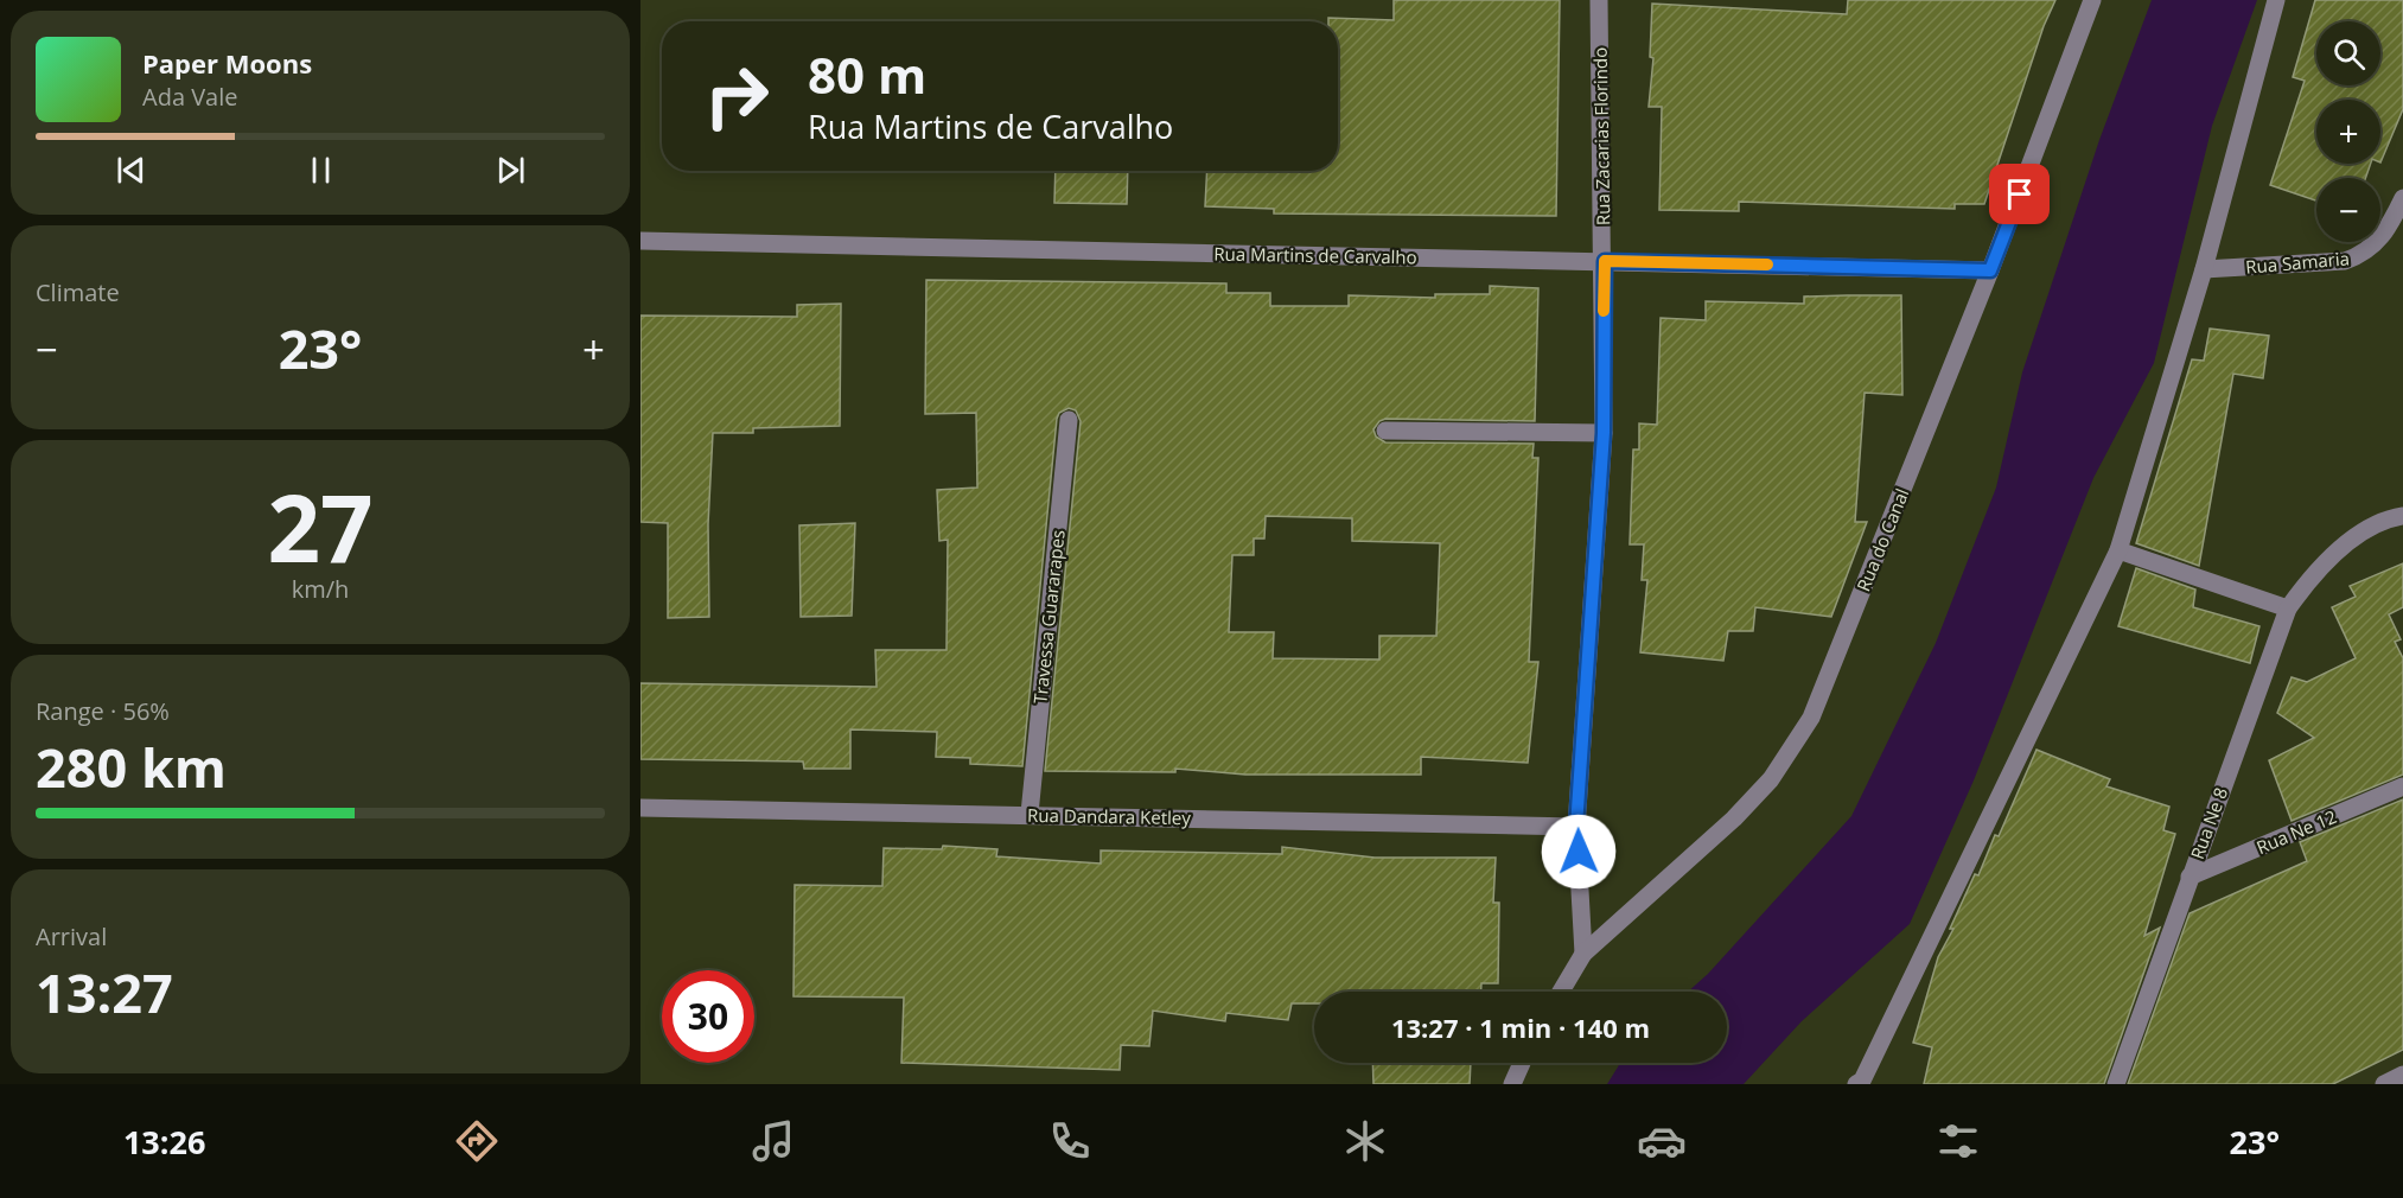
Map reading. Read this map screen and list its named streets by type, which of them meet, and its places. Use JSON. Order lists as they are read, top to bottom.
{
  "streets": {
    "street": [
      "Rua Zacarias Florindo",
      "Rua Martins de Carvalho",
      "Rua Samaria",
      "Rua do Canal",
      "Travessa Guararapes",
      "Rua Dandara Ketley",
      "Rua Ne 8",
      "Rua Ne 12"
    ]
  },
  "crossings": [
    ["Rua Zacarias Florindo", "Rua Martins de Carvalho"],
    ["Rua Zacarias Florindo", "Rua do Canal"],
    ["Rua Zacarias Florindo", "Rua Dandara Ketley"],
    ["Rua Martins de Carvalho", "Rua do Canal"],
    ["Travessa Guararapes", "Rua Dandara Ketley"],
    ["Rua Ne 8", "Rua Ne 12"]
  ],
  "page": {
    "map_buttons": ["+", "−"],
    "turn": ["80 m", "Rua Martins de Carvalho"],
    "song": ["Paper Moons", "Ada Vale"],
    "tile": [
      "Climate",
      ["27", "km/h"],
      ["Range · 56%", "280 km"],
      ["Arrival", "13:27"]
    ],
    "heat": ["−", "23°", "+"],
    "limit": "30",
    "trip": "13:27 · 1 min · 140 m",
    "tabs": ["13:26", "23°"]
  }
}
